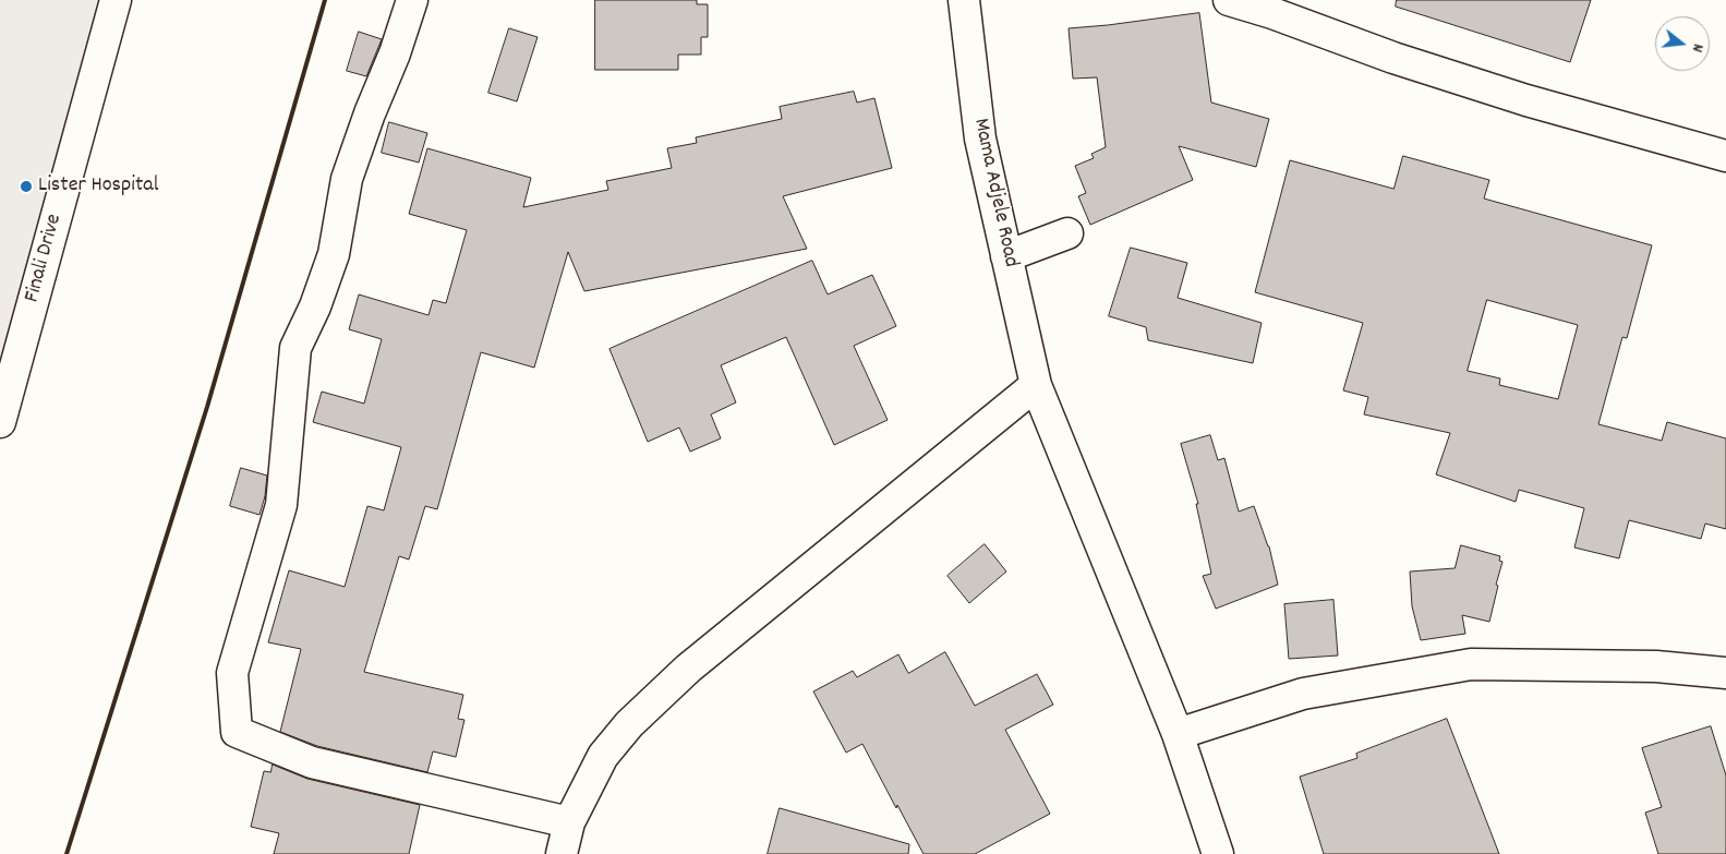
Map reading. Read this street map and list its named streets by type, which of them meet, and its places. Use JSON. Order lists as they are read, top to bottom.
{
  "streets": {
    "street": ["Mama Adjele Road", "Finali Drive"]
  },
  "places": ["Lister Hospital"],
  "north": "right"
}
